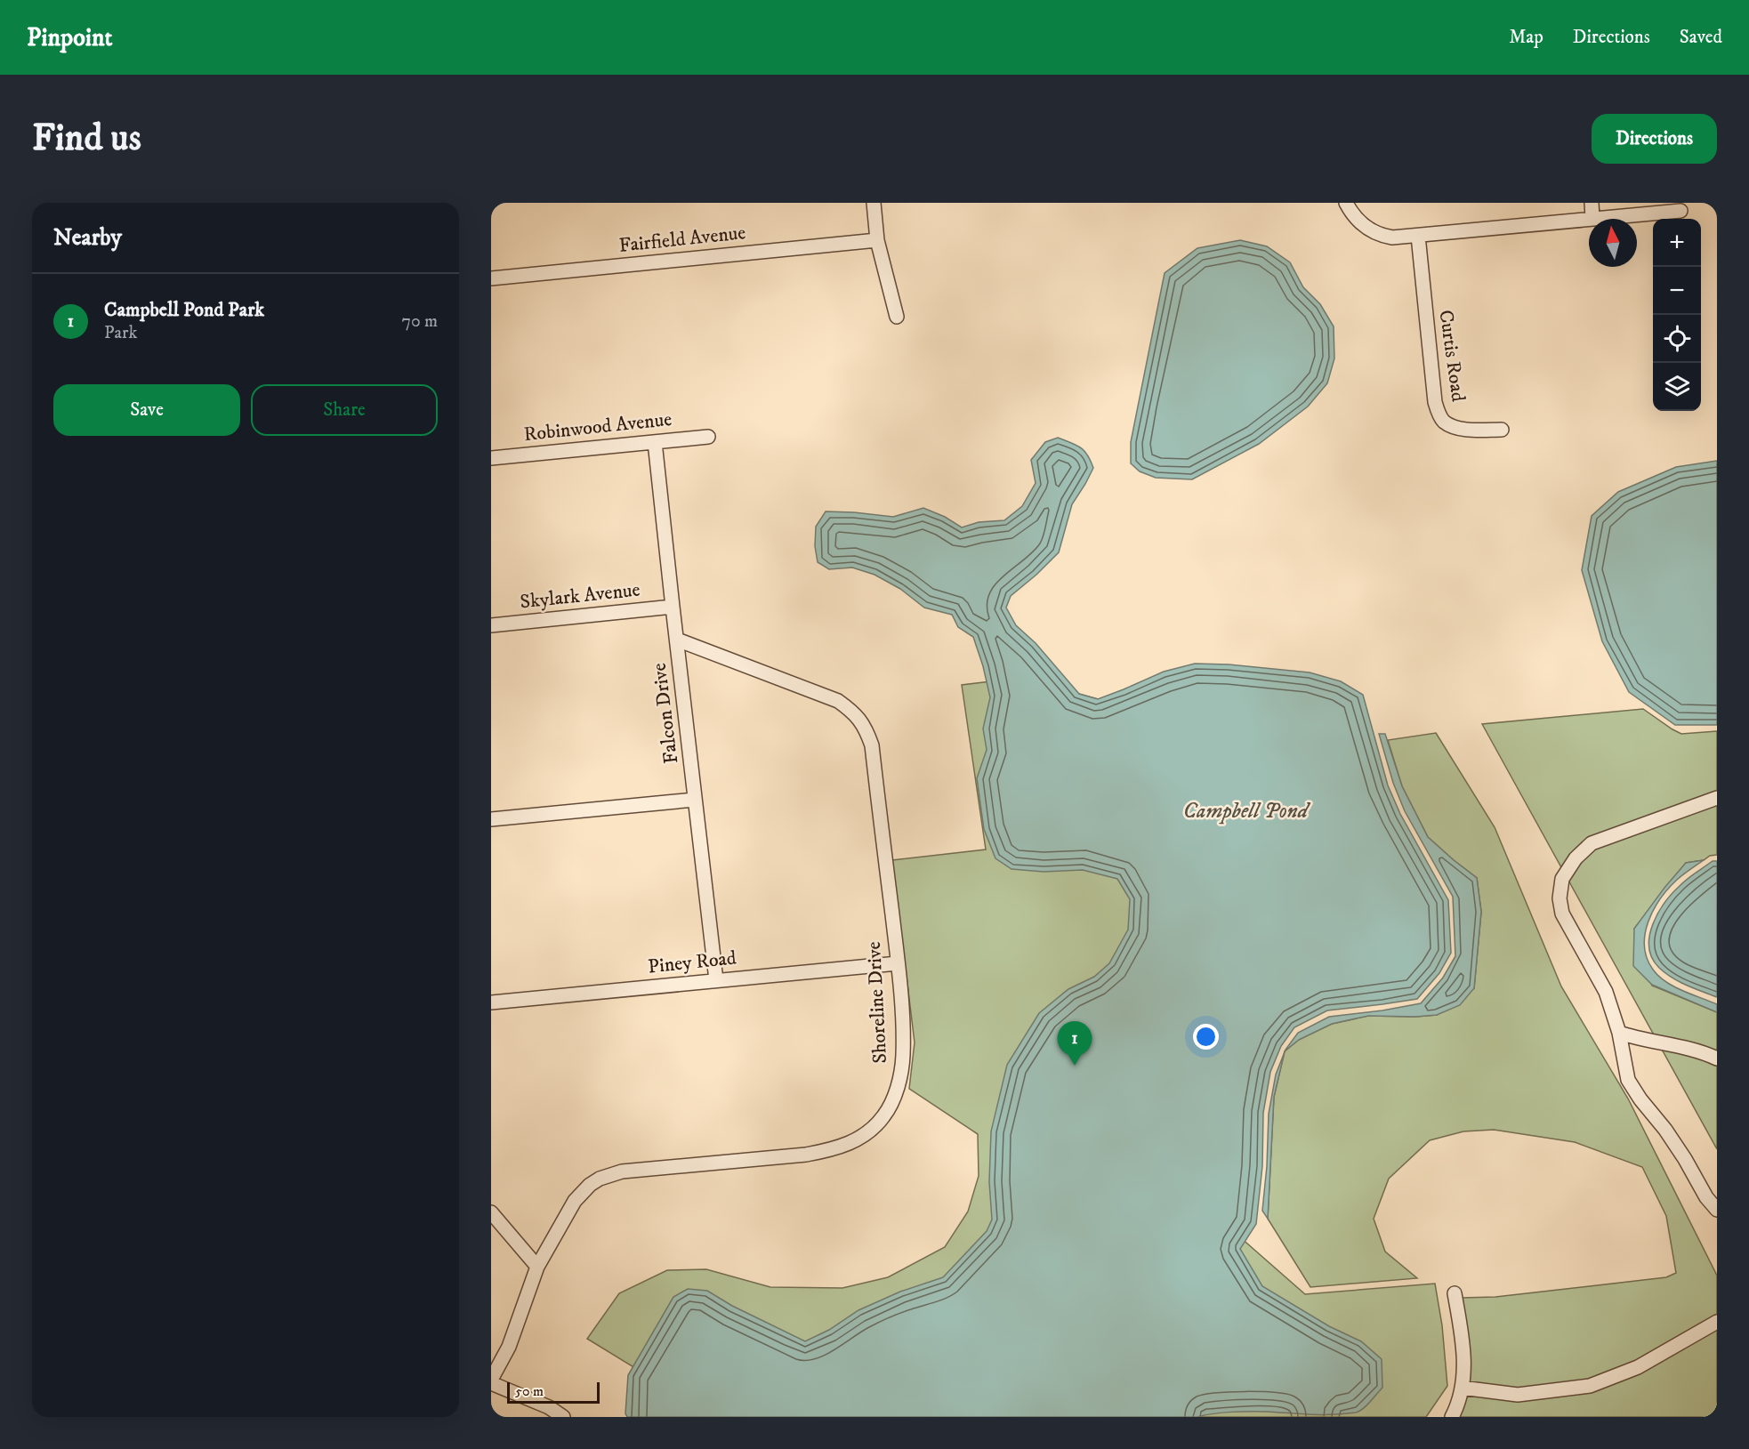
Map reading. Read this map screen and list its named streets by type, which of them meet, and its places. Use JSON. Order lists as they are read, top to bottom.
{
  "streets": {
    "street": [
      "Fairfield Avenue",
      "Curtis Road",
      "Robinwood Avenue",
      "Skylark Avenue",
      "Falcon Drive",
      "Piney Road",
      "Shoreline Drive"
    ]
  },
  "crossings": [
    ["Robinwood Avenue", "Falcon Drive"],
    ["Skylark Avenue", "Falcon Drive"],
    ["Falcon Drive", "Piney Road"],
    ["Falcon Drive", "Shoreline Drive"],
    ["Piney Road", "Shoreline Drive"]
  ],
  "water": ["Campbell Pond"],
  "scale_bar": "50 m",
  "north": "top",
  "page": {
    "header": "Pinpoint",
    "nav": ["Map", "Directions", "Saved"],
    "buttons": [
      "Directions",
      ["Save", "Share"]
    ],
    "title": "Find us",
    "heading": "Nearby",
    "map_buttons": ["+", "−"],
    "list": [
      {
        "mark": "1",
        "name": "Campbell Pond Park",
        "note": "Park",
        "value": "70 m"
      }
    ],
    "pins": "1",
    "scale": "50 m"
  }
}
